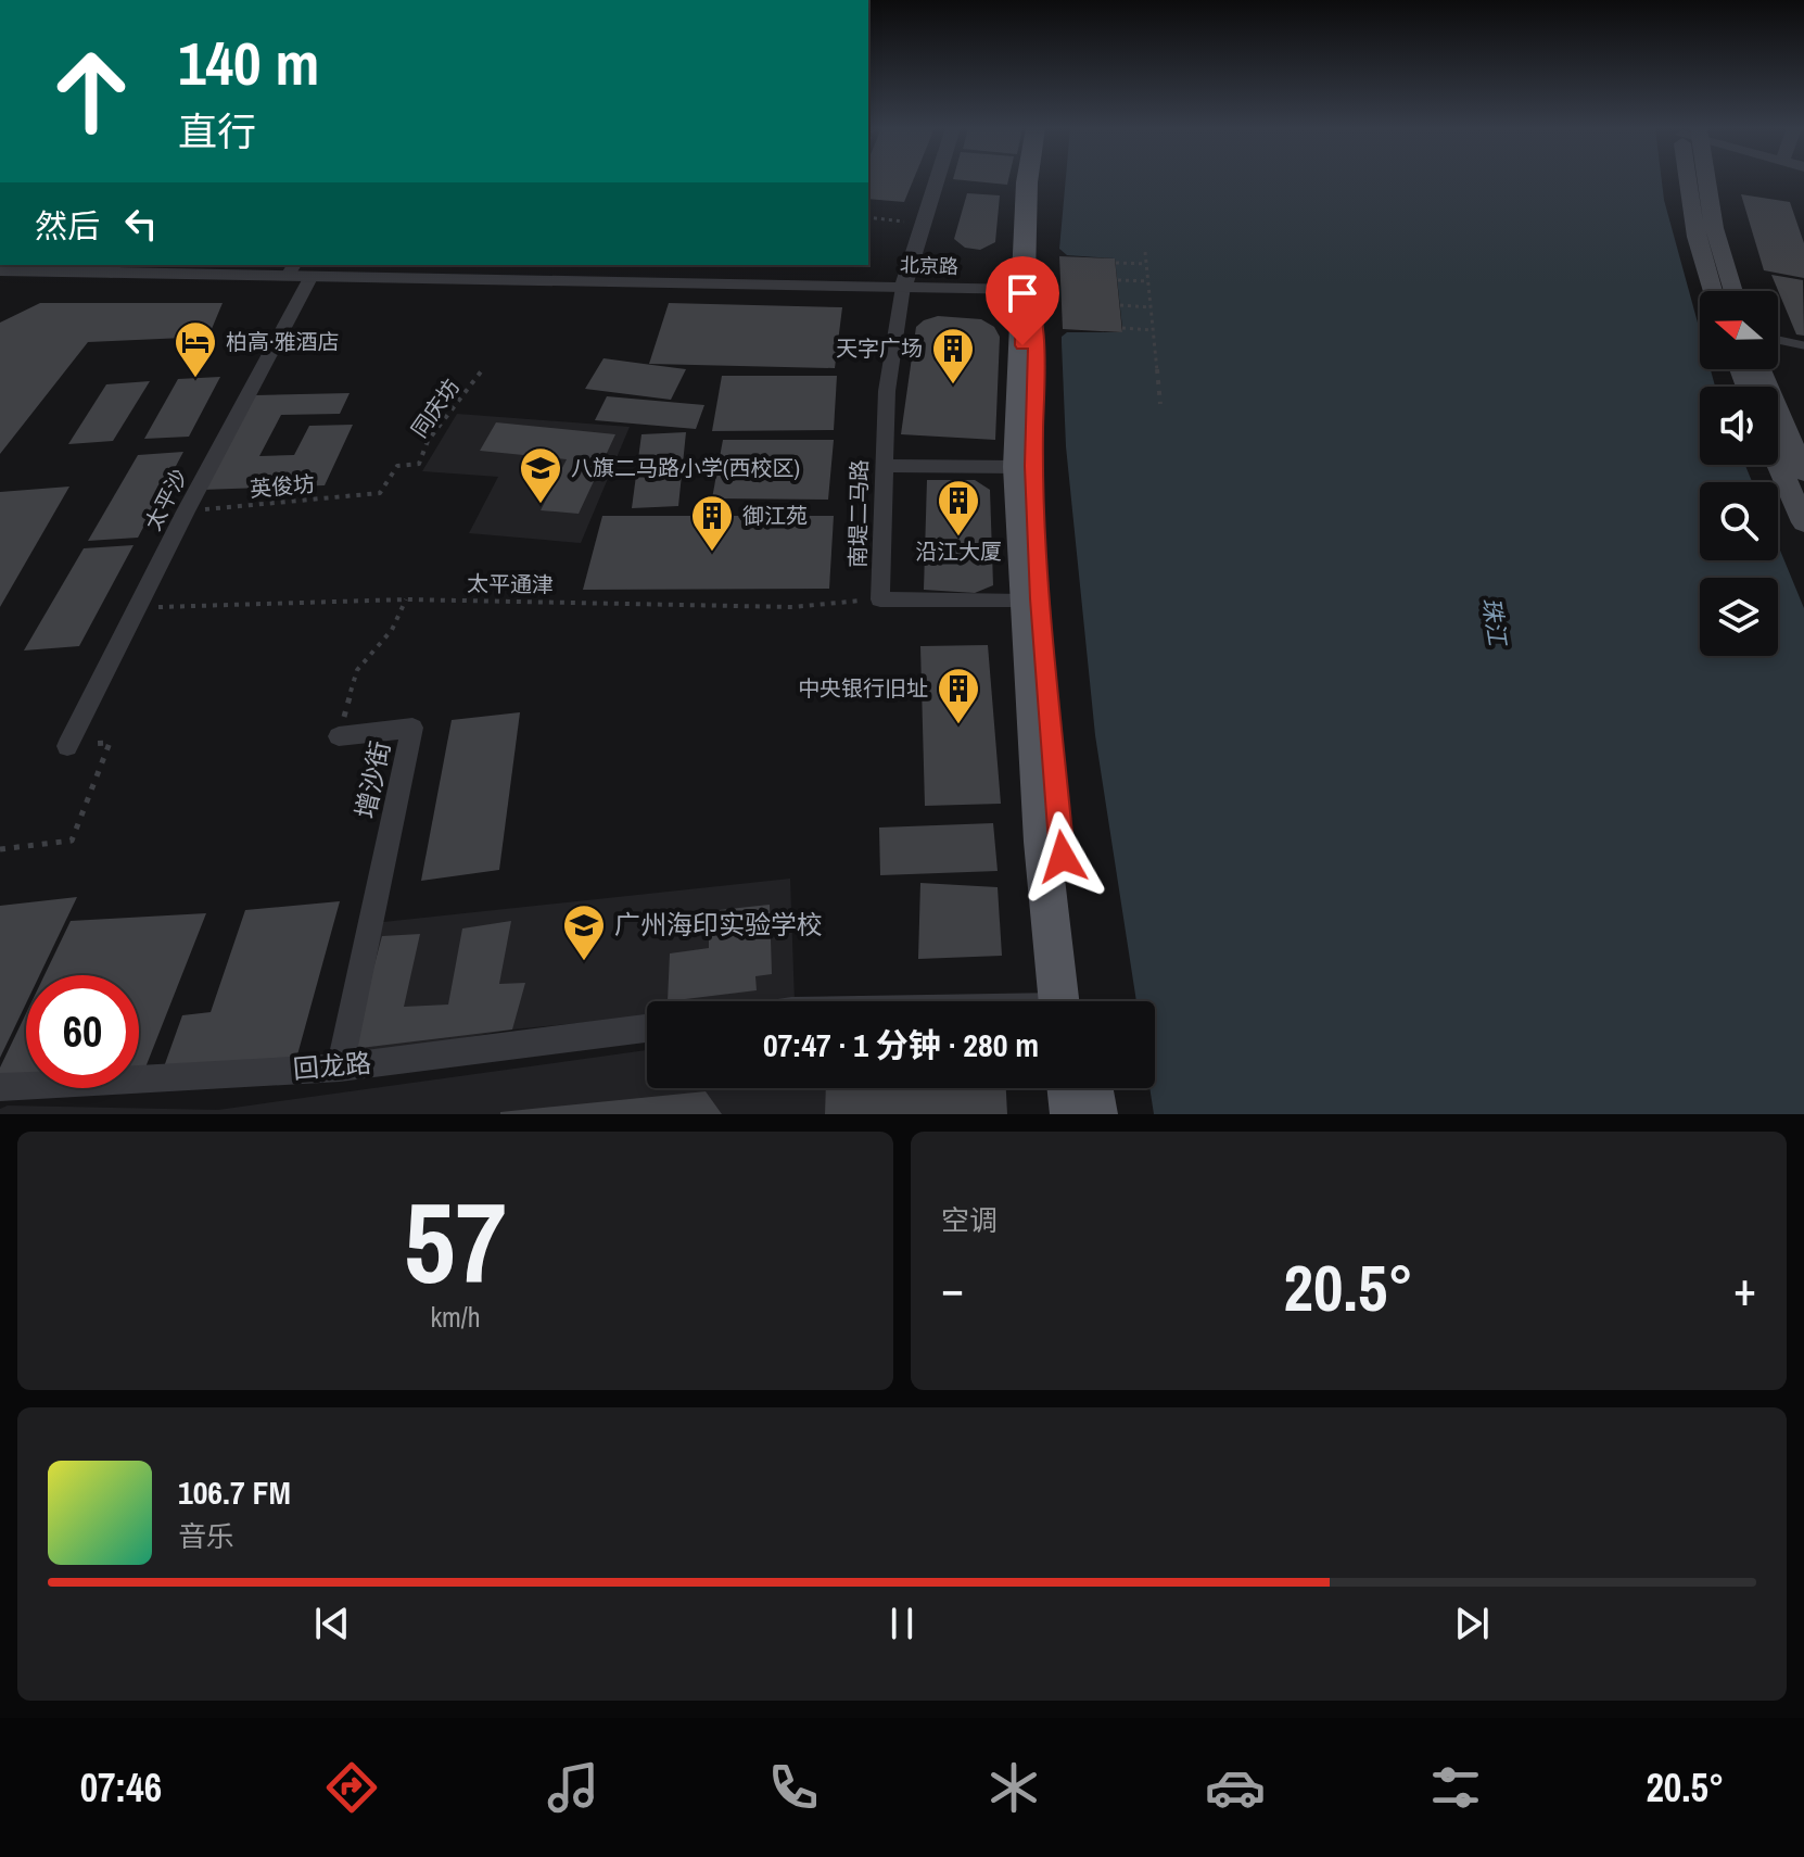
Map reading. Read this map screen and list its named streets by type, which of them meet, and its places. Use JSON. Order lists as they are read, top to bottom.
{
  "streets": {
    "street": [
      "北京路",
      "太平沙",
      "南堤二马路",
      "增沙街",
      "回龙路"
    ],
    "path": ["同庆坊", "英俊坊", "太平通津"]
  },
  "crossings": [
    ["北京路", "太平沙"],
    ["北京路", "南堤二马路"],
    ["同庆坊", "英俊坊"],
    ["英俊坊", "太平沙"],
    ["太平沙", "太平通津"],
    ["南堤二马路", "太平通津"],
    ["太平通津", "增沙街"],
    ["增沙街", "回龙路"]
  ],
  "water": ["珠江"],
  "places": {
    "hotel": ["柏高·雅酒店"],
    "building": [
      "天字广场",
      "沿江大厦",
      "御江苑",
      "中央银行旧址"
    ],
    "school or university": ["八旗二马路小学(西校区)", "广州海印实验学校"]
  },
  "north": "left",
  "page": {
    "turn": ["140 m", "直行"],
    "then": "然后",
    "limit": "60",
    "trip": "07:47 · 1 分钟 · 280 m",
    "tile": [
      ["57", "km/h"],
      "空调"
    ],
    "heat": ["−", "20.5°", "+"],
    "song": ["106.7 FM", "音乐"],
    "tabs": ["07:46", "20.5°"]
  }
}
